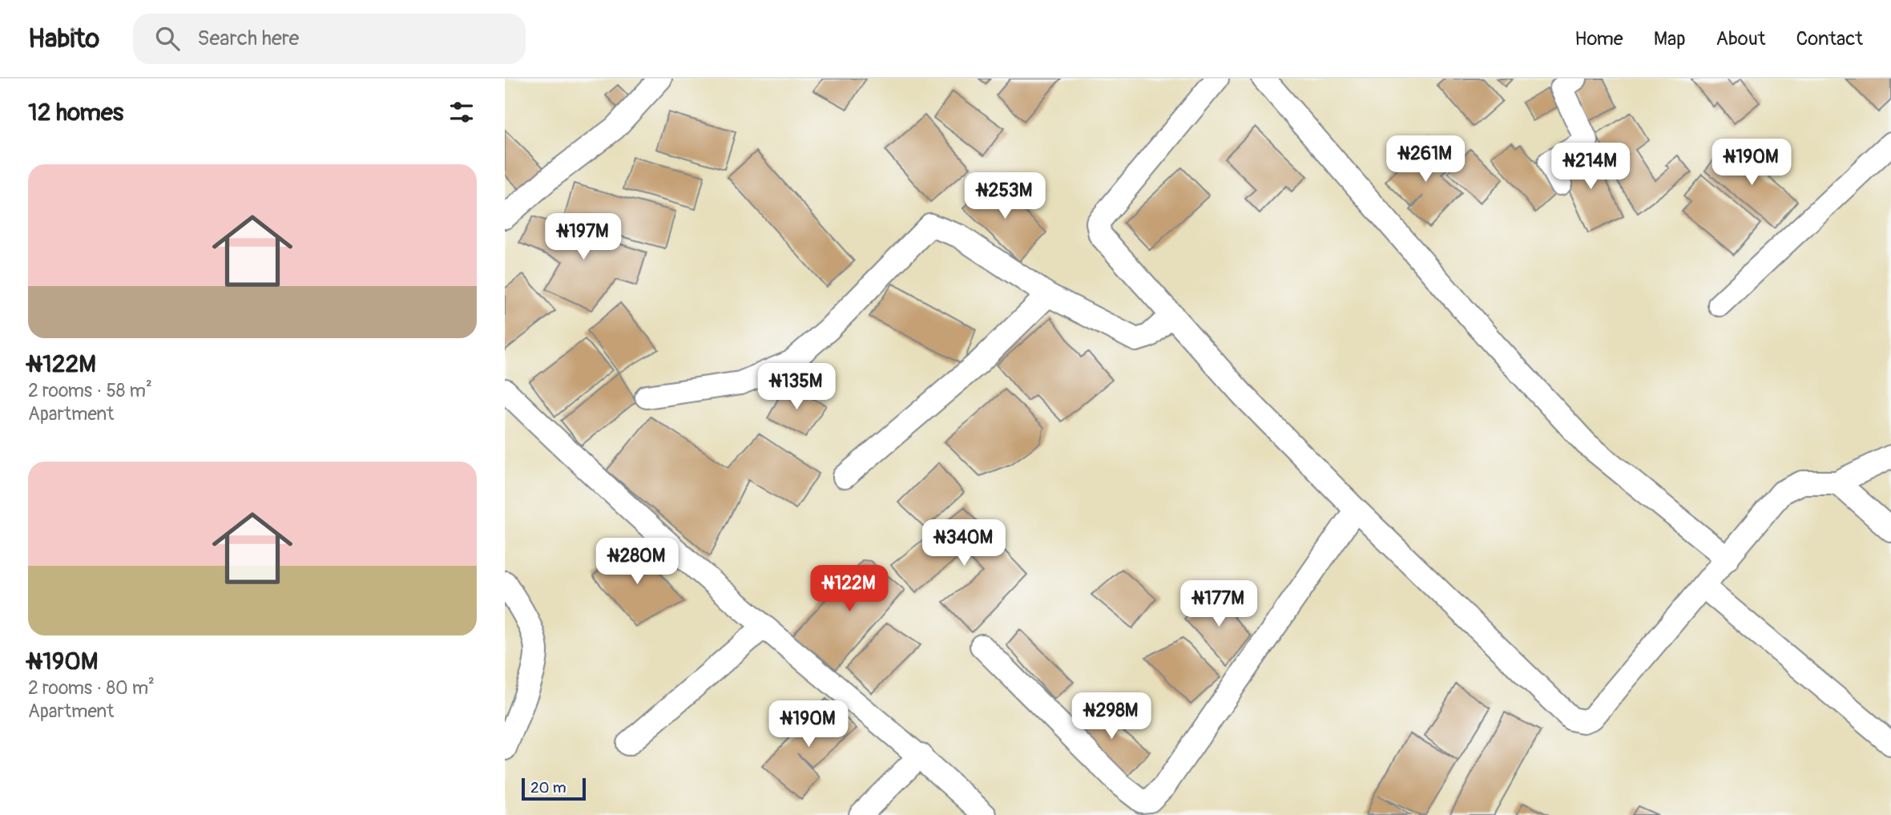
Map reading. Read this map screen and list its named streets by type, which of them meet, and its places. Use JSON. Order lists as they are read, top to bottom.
{
  "scale_bar": "20 m",
  "page": {
    "header": "Habito",
    "search": "Search here",
    "nav": [
      "Home",
      "Map",
      "About",
      "Contact"
    ],
    "heading": "12 homes",
    "price": [
      "₦261M",
      "₦190M",
      "₦214M",
      "₦253M",
      "₦197M",
      "₦135M",
      "₦340M",
      "₦280M",
      "₦122M",
      "₦177M",
      "₦298M",
      "₦190M"
    ],
    "list": [
      {
        "name": "₦122M",
        "note": "2 rooms · 58 m² · Apartment"
      },
      {
        "name": "₦190M",
        "note": "2 rooms · 80 m² · Apartment"
      }
    ],
    "scale": "20 m"
  }
}
